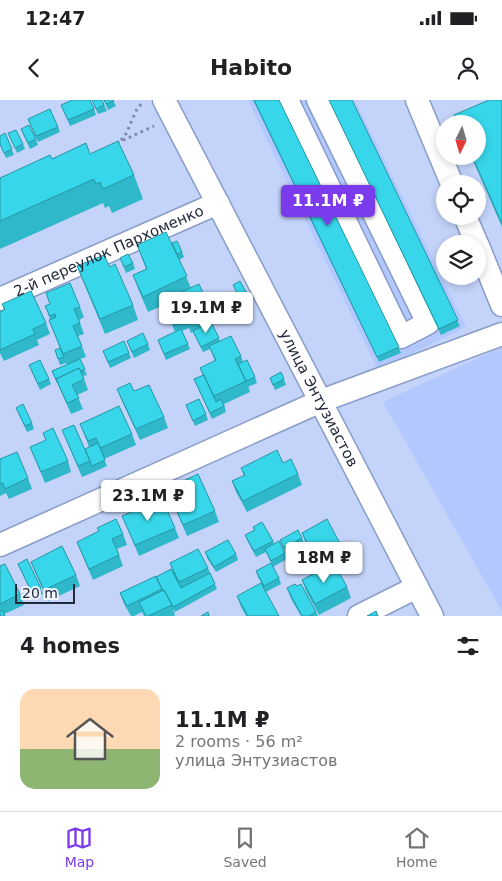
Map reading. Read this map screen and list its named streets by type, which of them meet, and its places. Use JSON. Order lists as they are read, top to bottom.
{
  "streets": {
    "street": ["2-й переулок Пархоменко", "улица Энтузиастов"]
  },
  "crossings": [
    ["2-й переулок Пархоменко", "улица Энтузиастов"]
  ],
  "scale_bar": "20 m",
  "north": "bottom",
  "page": {
    "status": "12:47",
    "header": "Habito",
    "price": [
      "11.1M ₽",
      "19.1M ₽",
      "23.1M ₽",
      "18M ₽"
    ],
    "scale": "20 m",
    "heading": "4 homes",
    "list": [
      {
        "name": "11.1M ₽",
        "note": "2 rooms · 56 m² · улица Энтузиастов"
      }
    ],
    "tabs": ["Map", "Saved", "Home"]
  }
}
